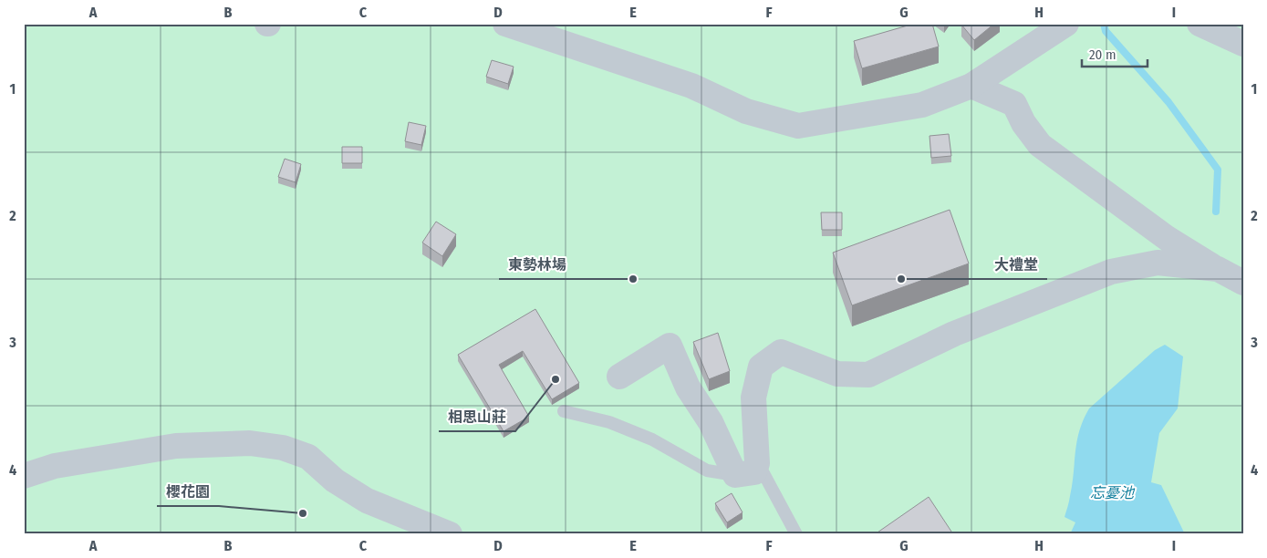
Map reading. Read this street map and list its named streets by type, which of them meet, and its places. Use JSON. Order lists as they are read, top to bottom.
{
  "water": ["忘憂池"],
  "places": [
    "東勢林場",
    "大禮堂",
    "相思山莊",
    "櫻花園"
  ],
  "scale_bar": "20 m",
  "grid": {
    "columns": [
      "A",
      "B",
      "C",
      "D",
      "E",
      "F",
      "G",
      "H",
      "I"
    ],
    "rows": [
      "1",
      "2",
      "3",
      "4"
    ]
  }
}
